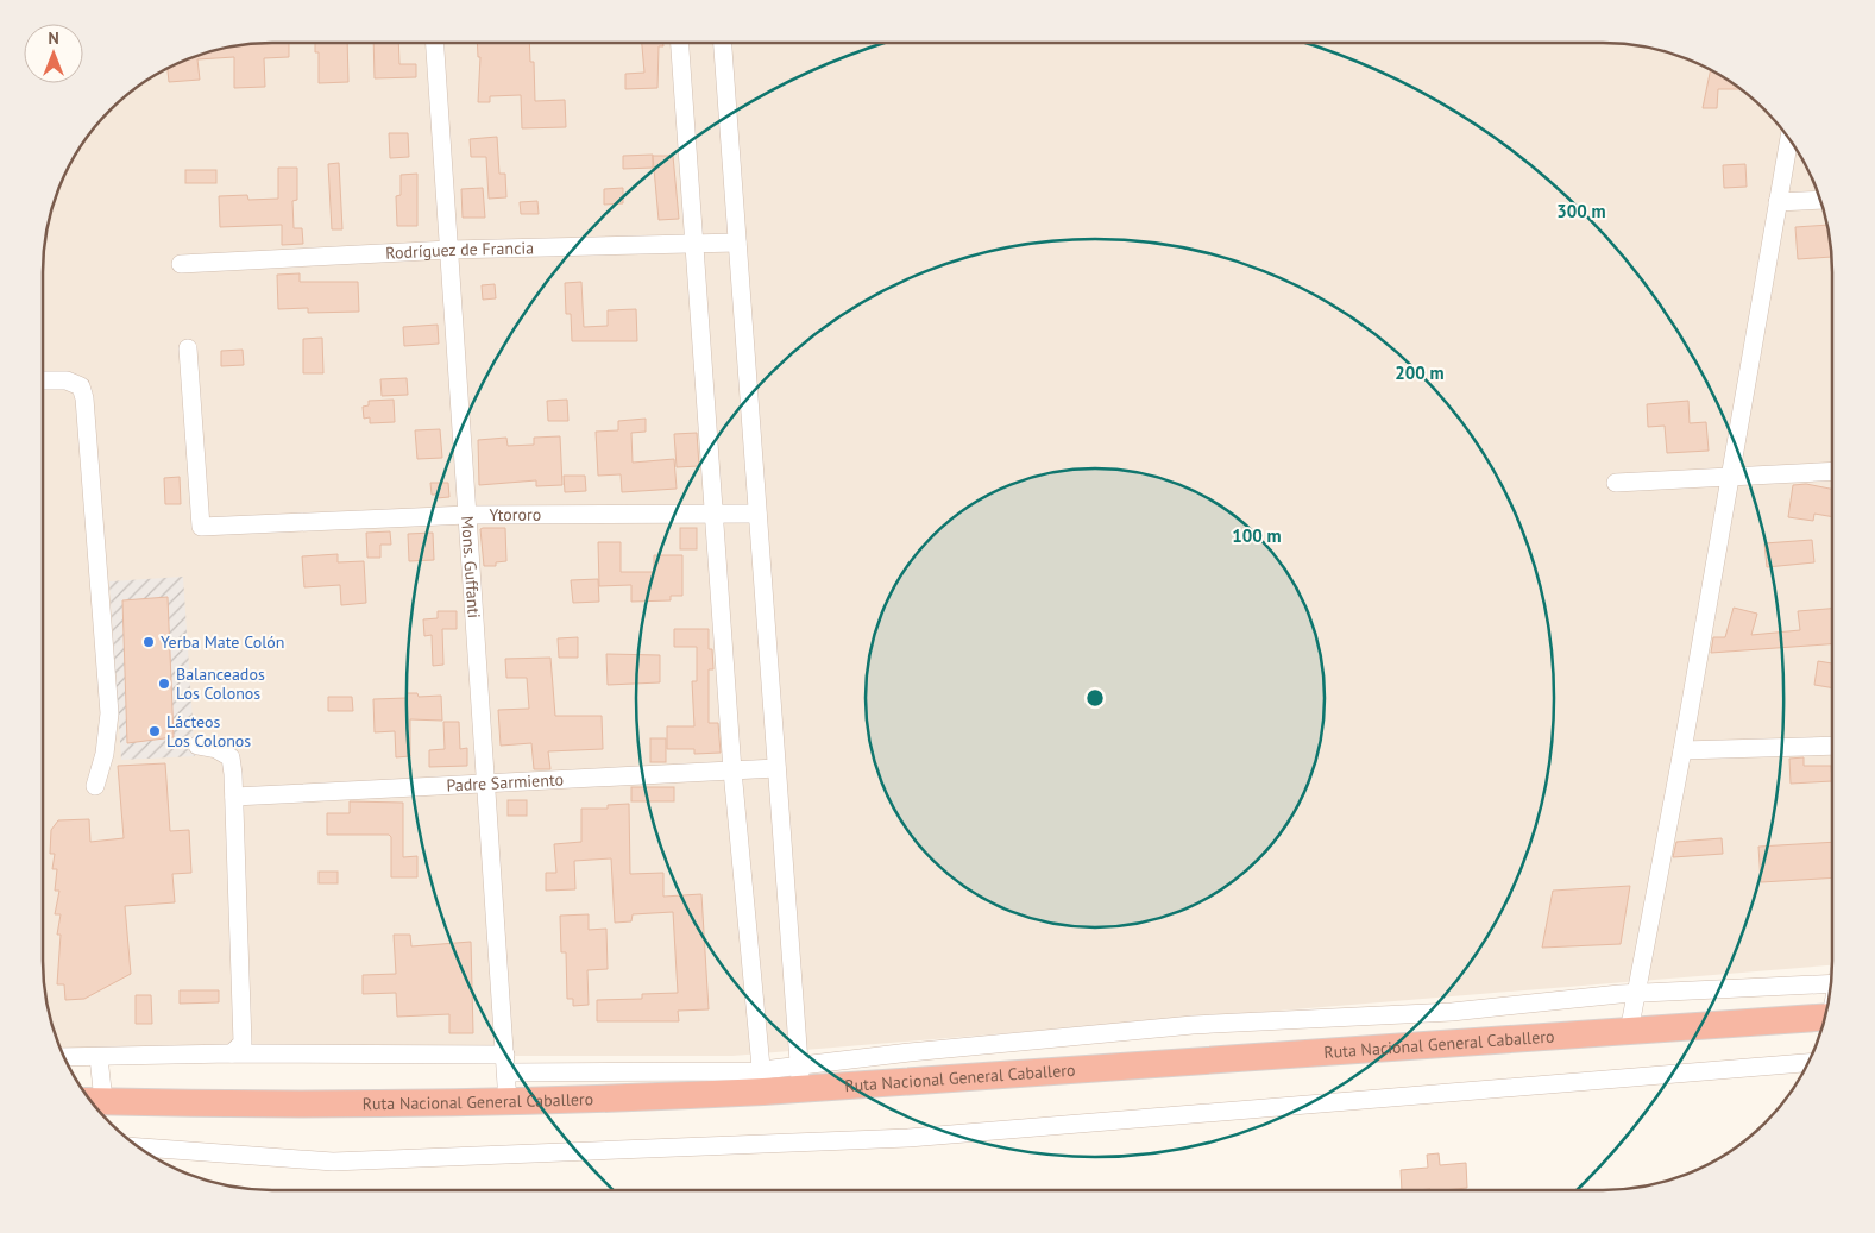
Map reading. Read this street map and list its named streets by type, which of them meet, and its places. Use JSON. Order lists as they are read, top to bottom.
{
  "streets": {
    "highway": ["Ruta Nacional General Caballero"],
    "street": [
      "Rodríguez de Francia",
      "Ytororo",
      "Mons. Guffanti",
      "Padre Sarmiento"
    ]
  },
  "crossings": [
    ["Rodríguez de Francia", "Mons. Guffanti"],
    ["Ytororo", "Mons. Guffanti"],
    ["Mons. Guffanti", "Padre Sarmiento"],
    ["Mons. Guffanti", "Ruta Nacional General Caballero"]
  ],
  "places": ["Yerba Mate Colón", "Balanceados Los Colonos", "Lácteos Los Colonos"],
  "north": "top",
  "rings": ["300 m", "200 m", "100 m"]
}
